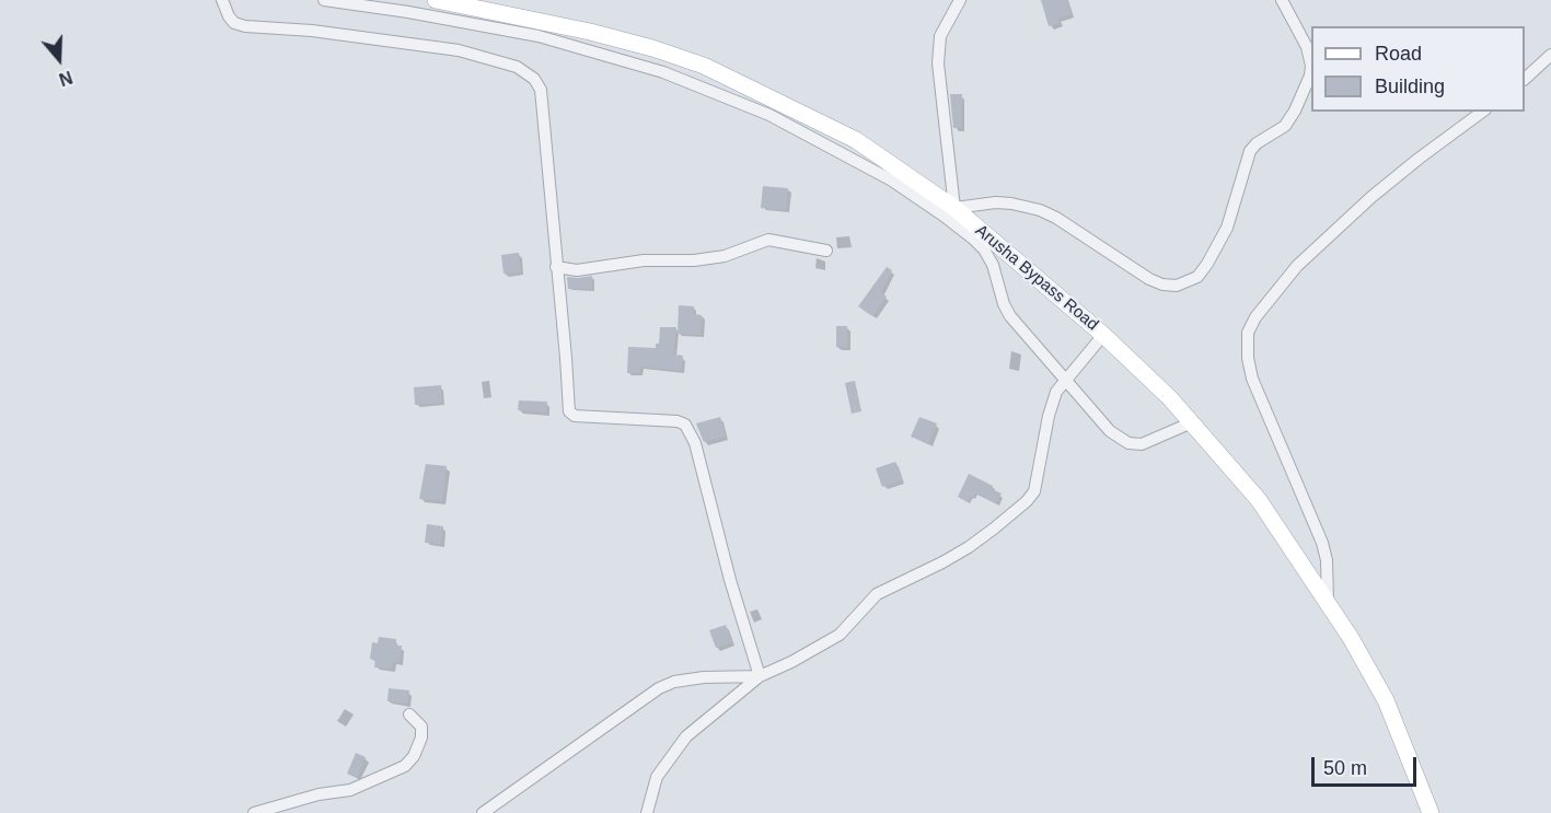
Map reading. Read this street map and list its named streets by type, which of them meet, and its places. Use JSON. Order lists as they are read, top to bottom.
{
  "streets": {
    "main road": ["Arusha Bypass Road"]
  },
  "legend": ["Road", "Building"],
  "scale_bar": "50 m",
  "north": "bottom"
}
